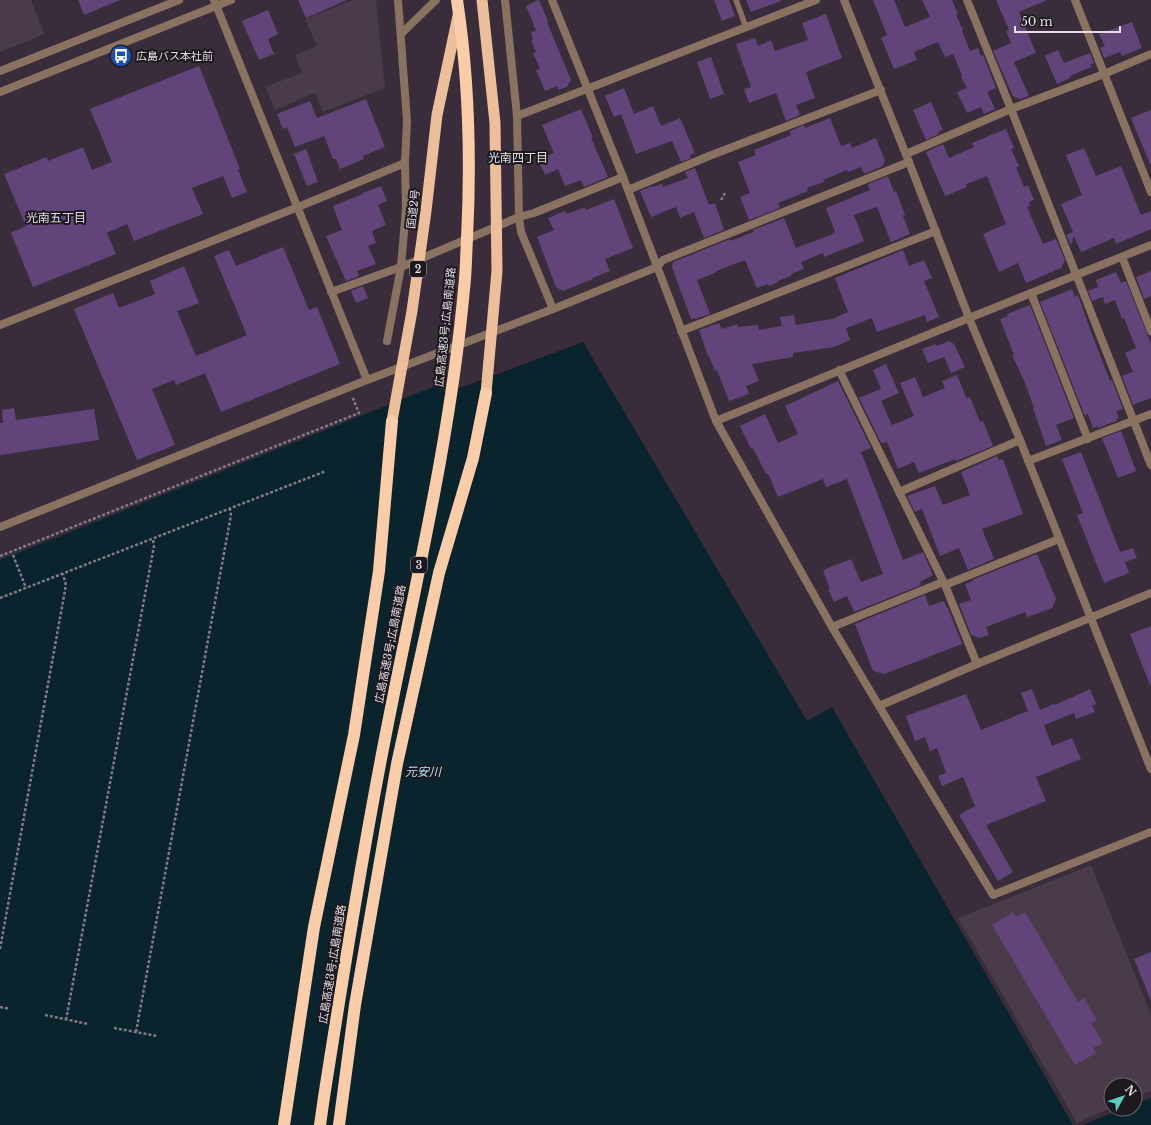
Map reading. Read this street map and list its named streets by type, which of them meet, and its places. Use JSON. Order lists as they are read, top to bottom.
{
  "streets": {
    "highway": [
      "国道2号",
      "2",
      "広島高速3号;広島南道路",
      "3"
    ]
  },
  "districts": ["光南四丁目", "光南五丁目"],
  "water": ["元安川"],
  "places": {
    "bus stop": ["広島バス本社前"]
  },
  "scale_bar": "50 m",
  "north": "top right"
}
